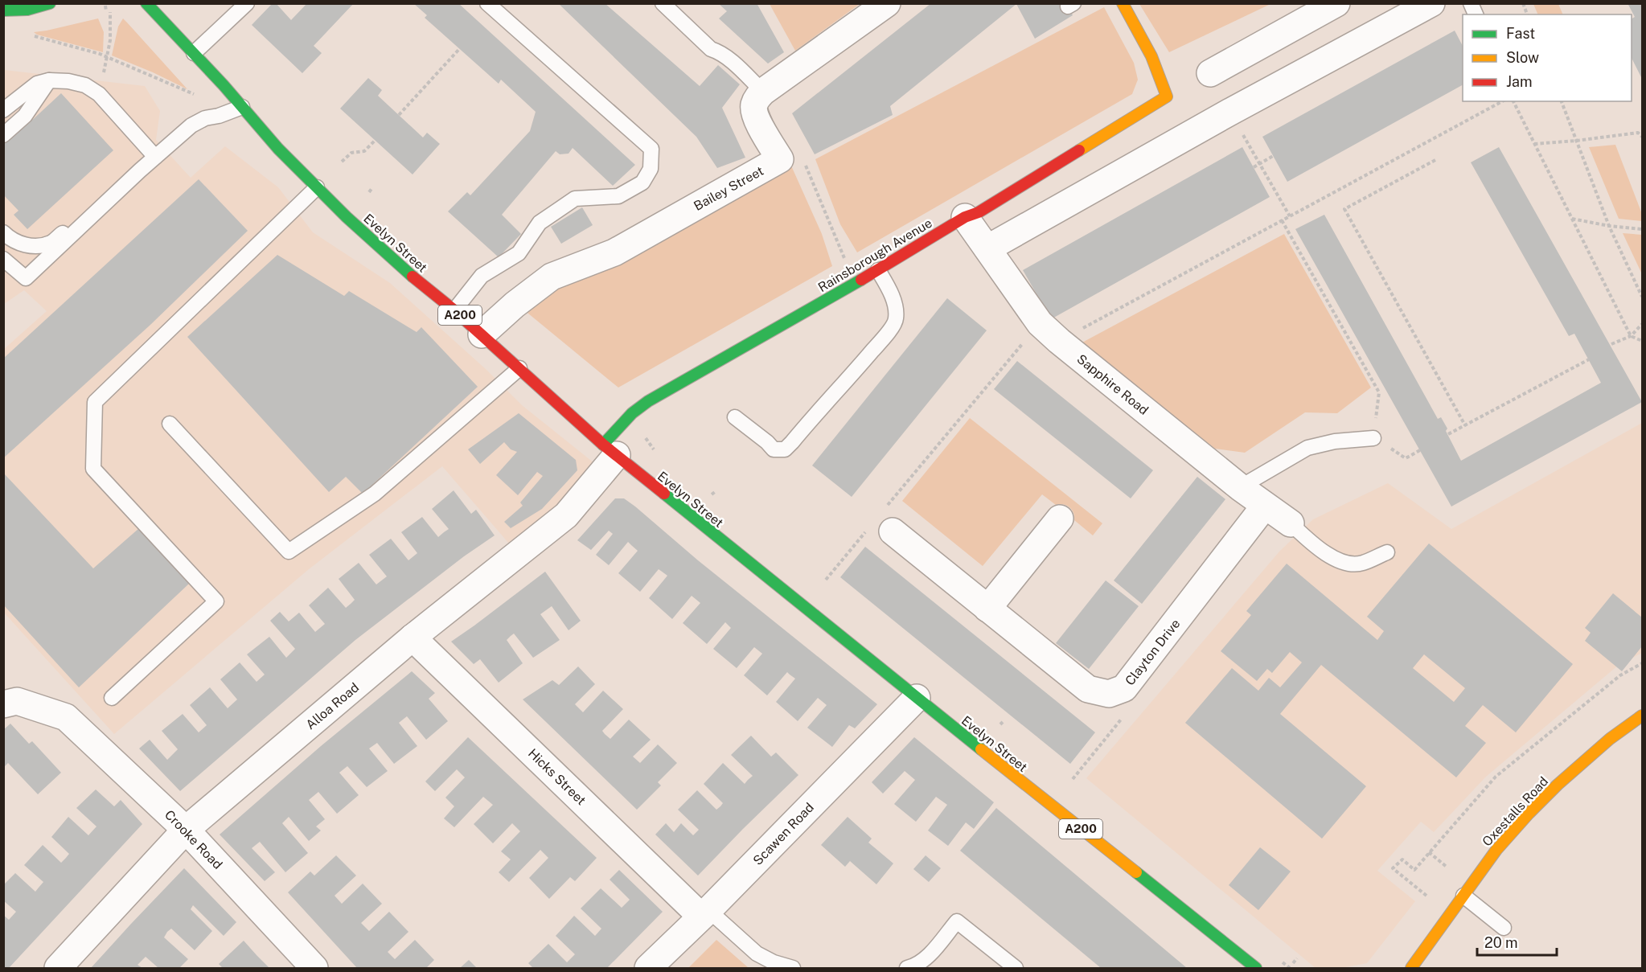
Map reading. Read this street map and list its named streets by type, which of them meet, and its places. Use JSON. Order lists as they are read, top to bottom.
{
  "streets": {
    "main road": [
      "Evelyn Street",
      "Rainsborough Avenue",
      "A200",
      "Oxestalls Road"
    ],
    "street": [
      "Bailey Street",
      "Sapphire Road",
      "Clayton Drive",
      "Alloa Road",
      "Hicks Street",
      "Scawen Road",
      "Crooke Road"
    ]
  },
  "crossings": [
    ["Bailey Street", "Evelyn Street"],
    ["Evelyn Street", "Rainsborough Avenue"],
    ["Evelyn Street", "Alloa Road"],
    ["Evelyn Street", "Scawen Road"],
    ["Rainsborough Avenue", "Sapphire Road"],
    ["Rainsborough Avenue", "Alloa Road"],
    ["Sapphire Road", "Clayton Drive"],
    ["Alloa Road", "Hicks Street"],
    ["Alloa Road", "Crooke Road"],
    ["Hicks Street", "Scawen Road"]
  ],
  "legend": ["Fast", "Slow", "Jam"],
  "scale_bar": "20 m"
}
